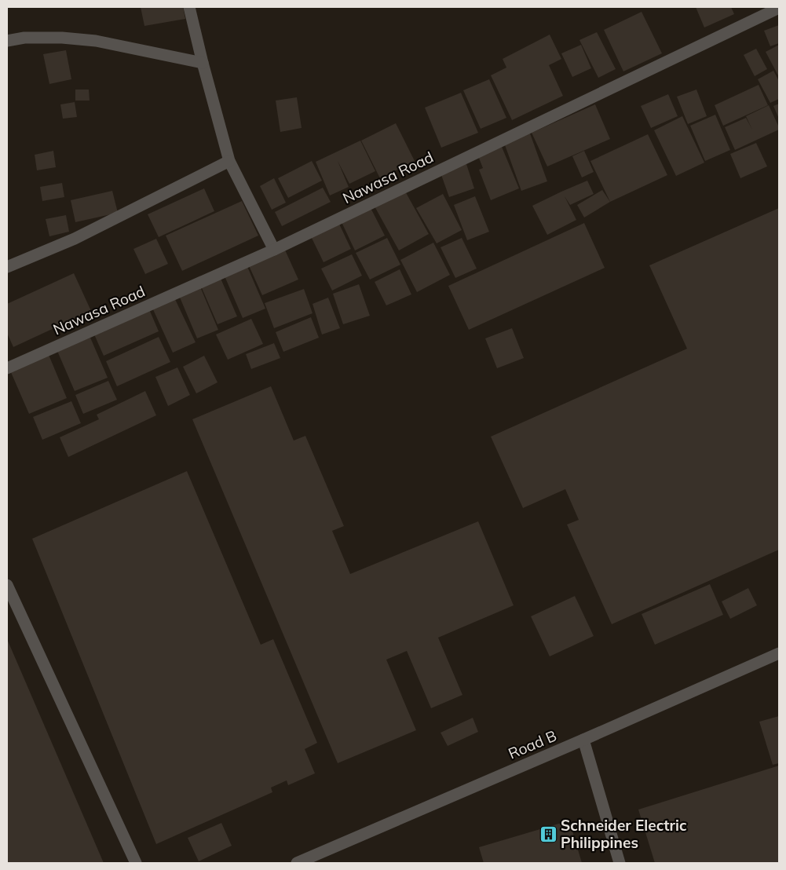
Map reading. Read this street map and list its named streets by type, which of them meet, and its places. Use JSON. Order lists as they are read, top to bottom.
{
  "streets": {
    "street": ["Nawasa Road", "Road B"]
  },
  "places": {
    "building": ["Schneider Electric Philippines"]
  }
}
